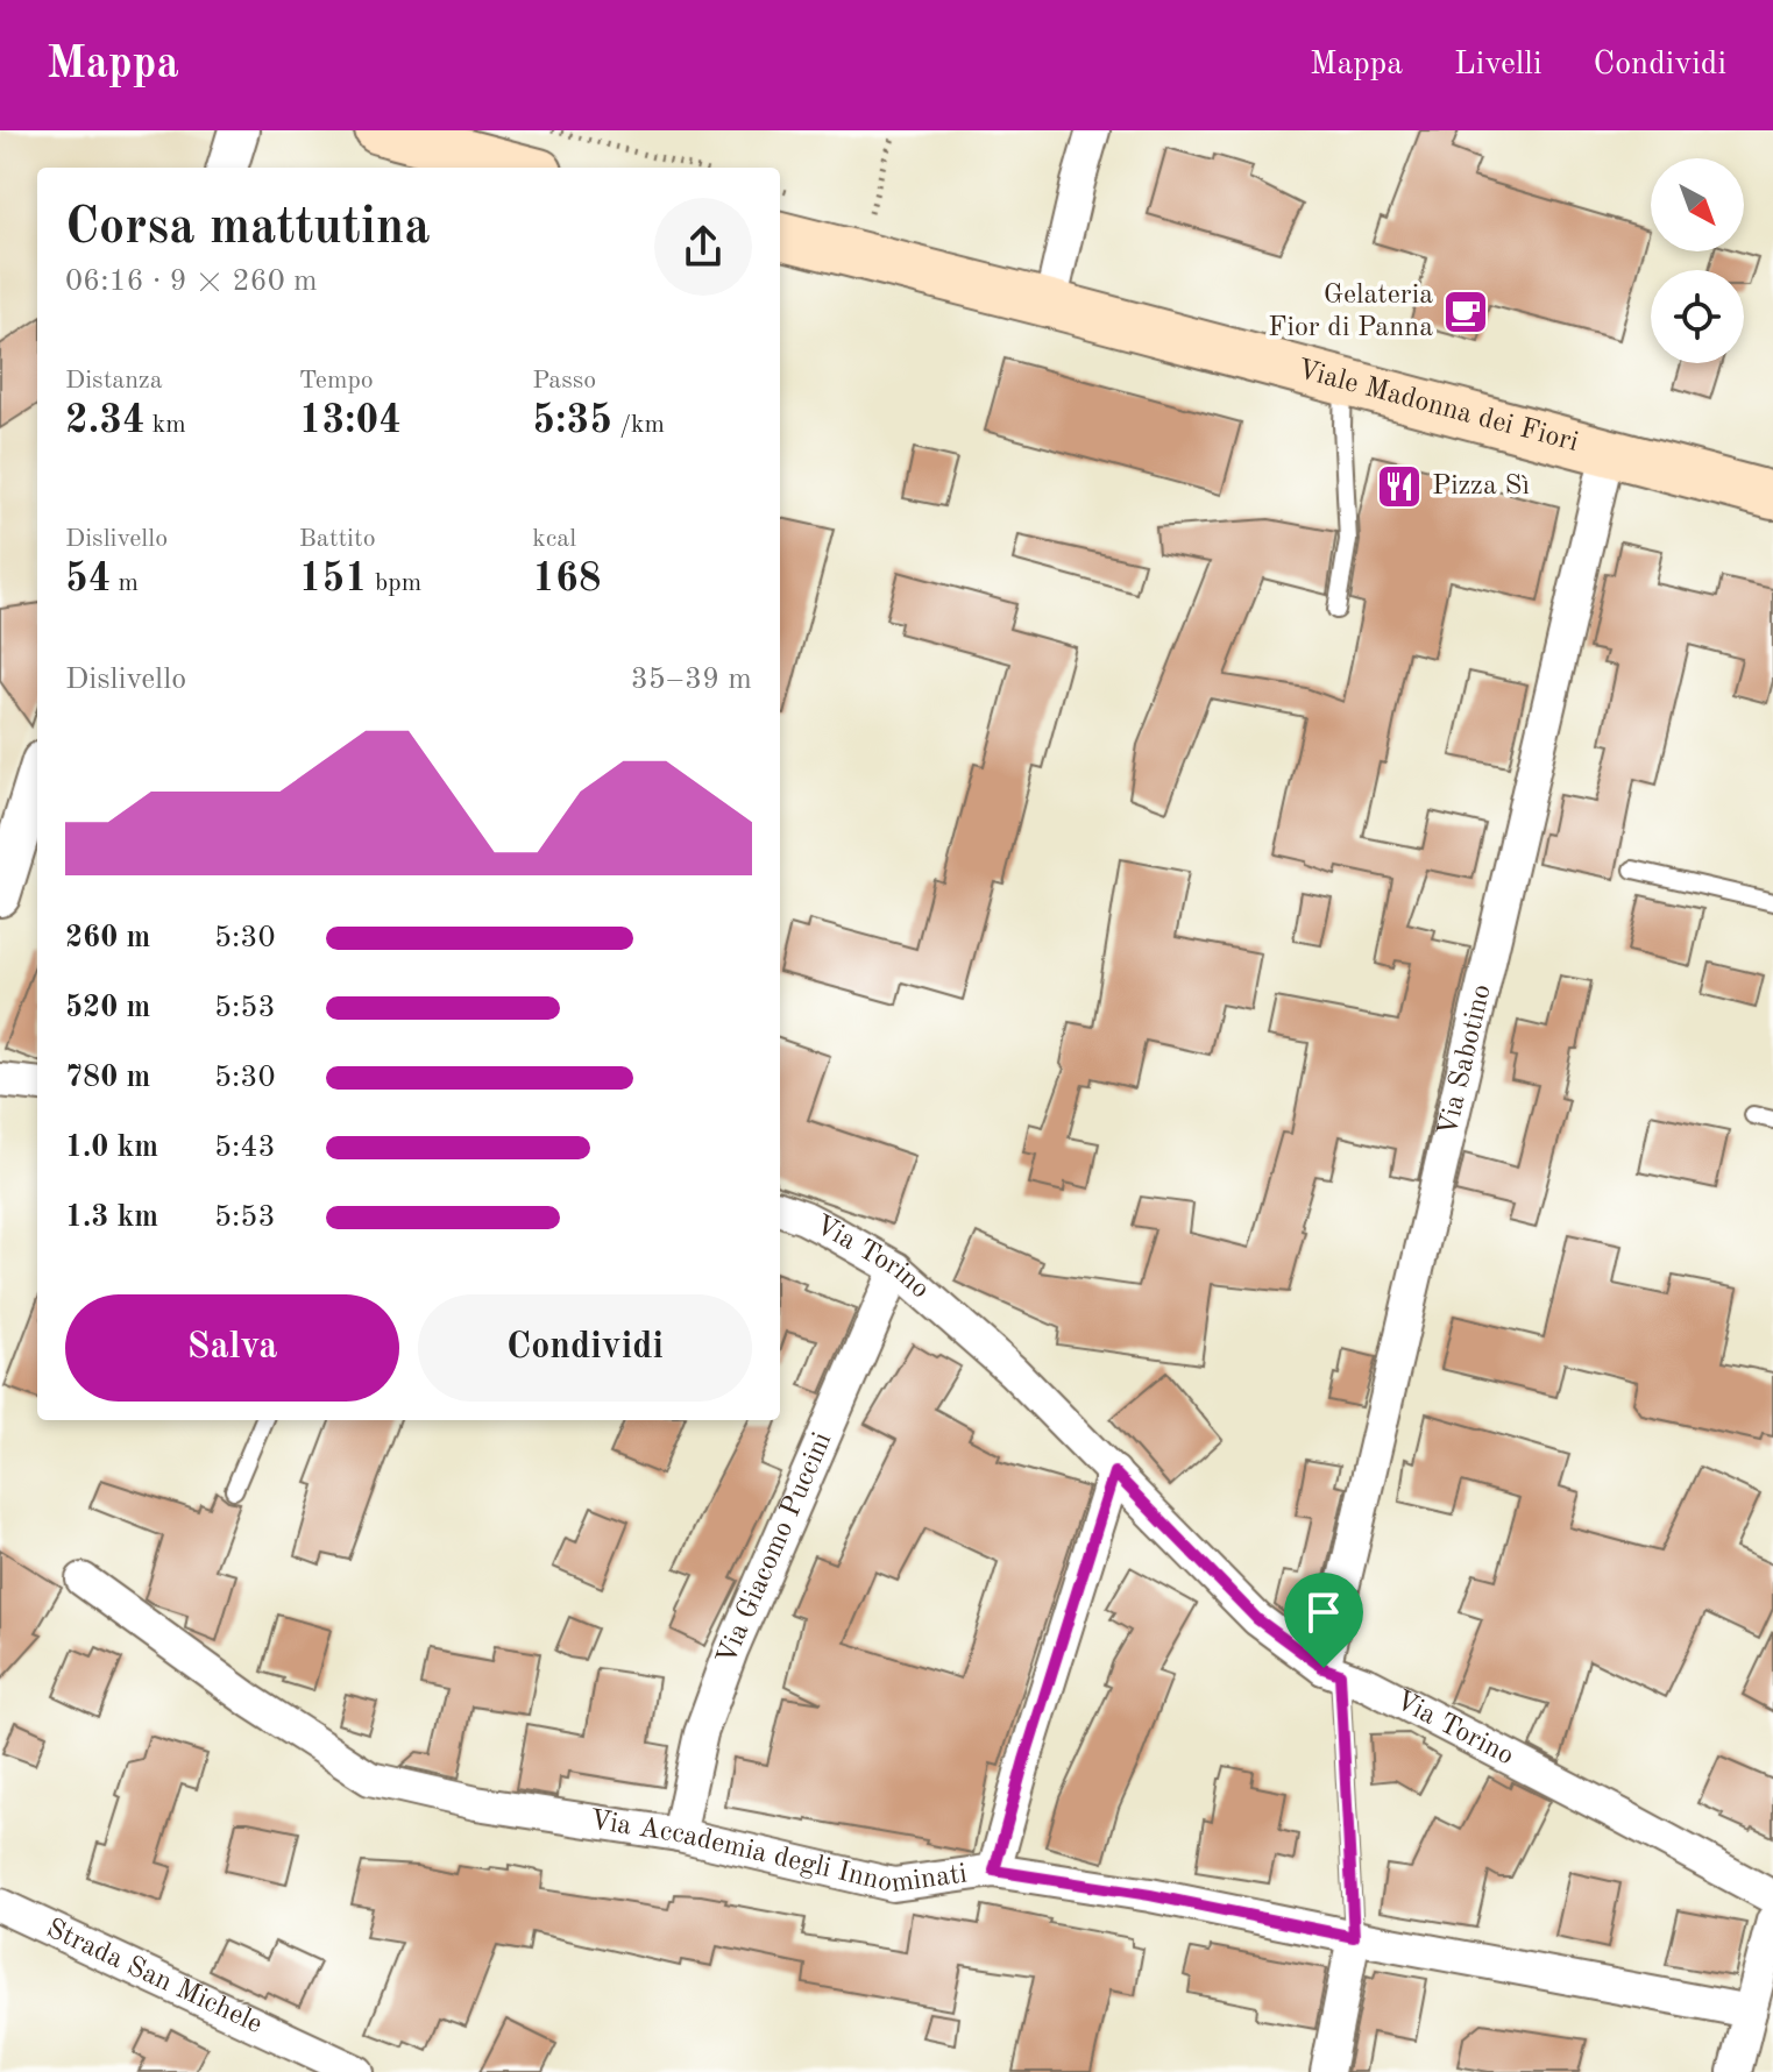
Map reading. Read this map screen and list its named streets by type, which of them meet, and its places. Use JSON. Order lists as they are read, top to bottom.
{
  "streets": {
    "main road": ["Viale Madonna dei Fiori"],
    "street": [
      "Via Sabotino",
      "Via Torino",
      "Via Giacomo Puccini",
      "Via Accademia degli Innominati",
      "Strada San Michele"
    ]
  },
  "crossings": [
    ["Viale Madonna dei Fiori", "Via Sabotino"],
    ["Via Sabotino", "Via Torino"],
    ["Via Torino", "Via Giacomo Puccini"],
    ["Via Giacomo Puccini", "Via Accademia degli Innominati"]
  ],
  "places": {
    "cafe": ["Gelateria Fior di Panna"],
    "restaurant": ["Pizza Sì"]
  },
  "north": "bottom right",
  "page": {
    "header": "Mappa",
    "nav": ["Mappa", "Livelli", "Condividi"],
    "heading": ["Corsa mattutina", "06:16 · 9 × 260 m"],
    "stats": [
      ["Distanza", "2.34 km"],
      ["Tempo", "13:04"],
      ["Passo", "5:35 /km"],
      ["Dislivello", "54 m"],
      ["Battito", "151 bpm"],
      ["kcal", "168"]
    ],
    "chart": ["Dislivello", "35–39 m"],
    "list": [
      {
        "name": "260 m",
        "note": "5:30"
      },
      {
        "name": "520 m",
        "note": "5:53"
      },
      {
        "name": "780 m",
        "note": "5:30"
      },
      {
        "name": "1.0 km",
        "note": "5:43"
      },
      {
        "name": "1.3 km",
        "note": "5:53"
      }
    ],
    "buttons": ["Salva", "Condividi"]
  }
}
